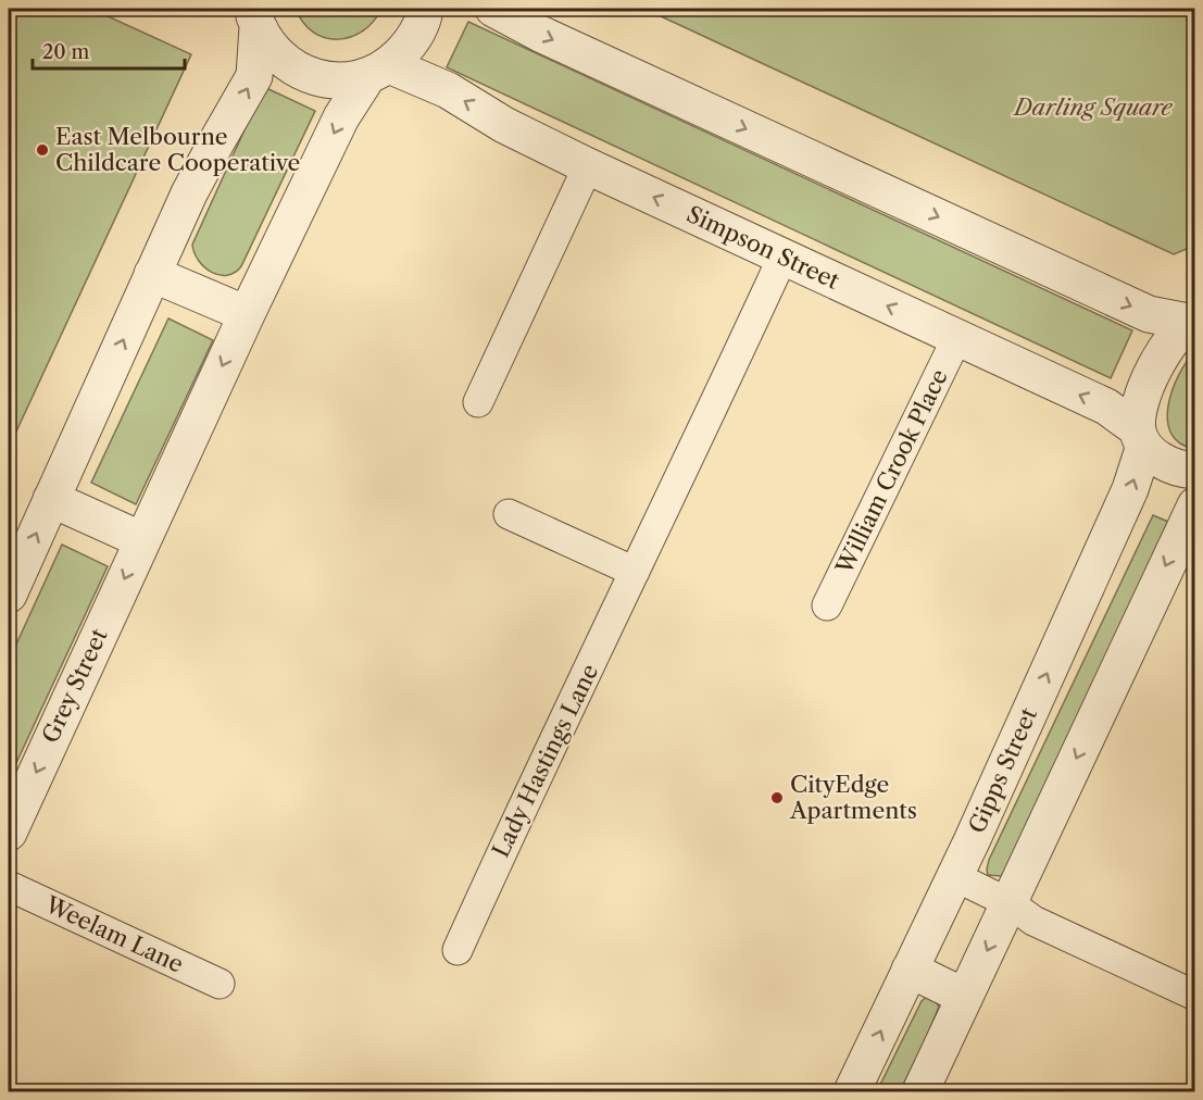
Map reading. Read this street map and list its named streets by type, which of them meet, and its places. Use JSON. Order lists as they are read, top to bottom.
{
  "streets": {
    "street": ["Simpson Street", "Grey Street", "Gipps Street"],
    "lane": ["William Crook Place", "Lady Hastings Lane", "Weelam Lane"]
  },
  "crossings": [
    ["Simpson Street", "William Crook Place"],
    ["Simpson Street", "Grey Street"],
    ["Simpson Street", "Lady Hastings Lane"],
    ["Simpson Street", "Gipps Street"]
  ],
  "parks": ["Darling Square"],
  "places": ["East Melbourne Childcare Cooperative", "CityEdge Apartments"],
  "scale_bar": "20 m"
}
